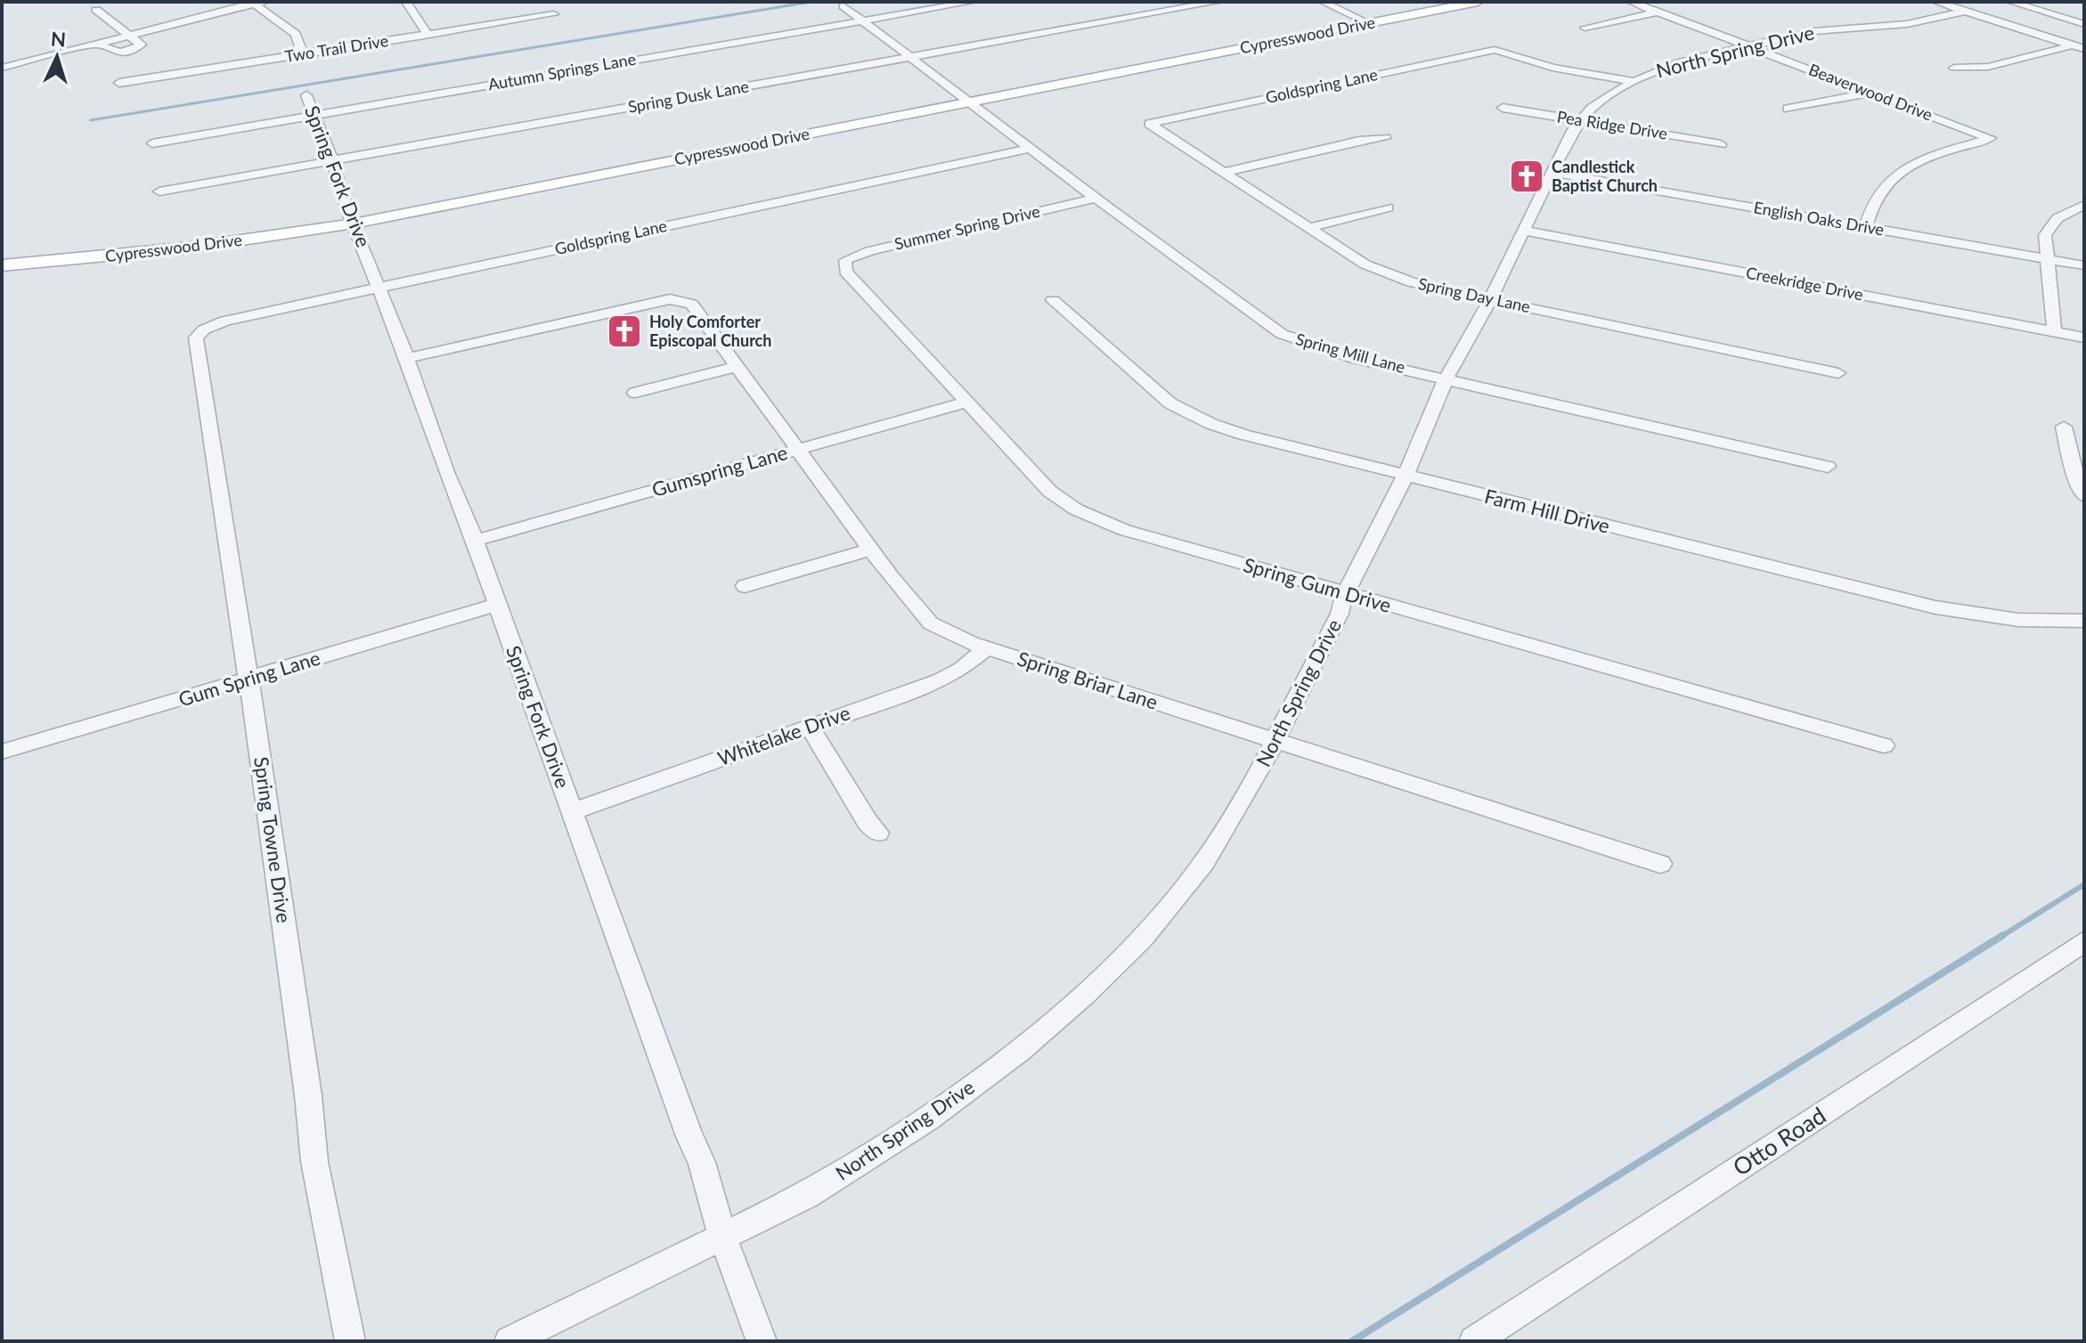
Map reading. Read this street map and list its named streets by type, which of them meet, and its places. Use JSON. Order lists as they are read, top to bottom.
{
  "streets": {
    "main road": ["Cypresswood Drive"],
    "street": [
      "Two Trail Drive",
      "North Spring Drive",
      "Autumn Springs Lane",
      "Goldspring Lane",
      "Beaverwood Drive",
      "Spring Dusk Lane",
      "Pea Ridge Drive",
      "Spring Fork Drive",
      "English Oaks Drive",
      "Summer Spring Drive",
      "Creekridge Drive",
      "Spring Day Lane",
      "Spring Mill Lane",
      "Gumspring Lane",
      "Farm Hill Drive",
      "Spring Gum Drive",
      "Gum Spring Lane",
      "Spring Briar Lane",
      "Whitelake Drive",
      "Spring Towne Drive",
      "Otto Road"
    ]
  },
  "crossings": [
    ["Cypresswood Drive", "Spring Fork Drive"],
    ["Cypresswood Drive", "Spring Mill Lane"],
    ["North Spring Drive", "Goldspring Lane"],
    ["North Spring Drive", "Beaverwood Drive"],
    ["North Spring Drive", "Pea Ridge Drive"],
    ["North Spring Drive", "Spring Fork Drive"],
    ["North Spring Drive", "English Oaks Drive"],
    ["North Spring Drive", "Creekridge Drive"],
    ["North Spring Drive", "Spring Day Lane"],
    ["North Spring Drive", "Spring Mill Lane"],
    ["North Spring Drive", "Farm Hill Drive"],
    ["North Spring Drive", "Spring Gum Drive"],
    ["North Spring Drive", "Spring Briar Lane"],
    ["Autumn Springs Lane", "Spring Fork Drive"],
    ["Autumn Springs Lane", "Spring Mill Lane"],
    ["Goldspring Lane", "Spring Fork Drive"],
    ["Goldspring Lane", "Spring Day Lane"],
    ["Goldspring Lane", "Spring Mill Lane"],
    ["Goldspring Lane", "Spring Towne Drive"],
    ["Beaverwood Drive", "English Oaks Drive"],
    ["Spring Dusk Lane", "Spring Fork Drive"],
    ["Spring Dusk Lane", "Spring Mill Lane"],
    ["Spring Fork Drive", "Gumspring Lane"],
    ["Spring Fork Drive", "Gum Spring Lane"],
    ["Spring Fork Drive", "Spring Briar Lane"],
    ["Spring Fork Drive", "Whitelake Drive"],
    ["Summer Spring Drive", "Spring Mill Lane"],
    ["Summer Spring Drive", "Spring Gum Drive"],
    ["Gumspring Lane", "Spring Gum Drive"],
    ["Gumspring Lane", "Spring Briar Lane"],
    ["Gum Spring Lane", "Spring Towne Drive"],
    ["Spring Briar Lane", "Whitelake Drive"]
  ],
  "places": {
    "church": ["Candlestick Baptist Church", "Holy Comforter Episcopal Church"]
  },
  "north": "top"
}
